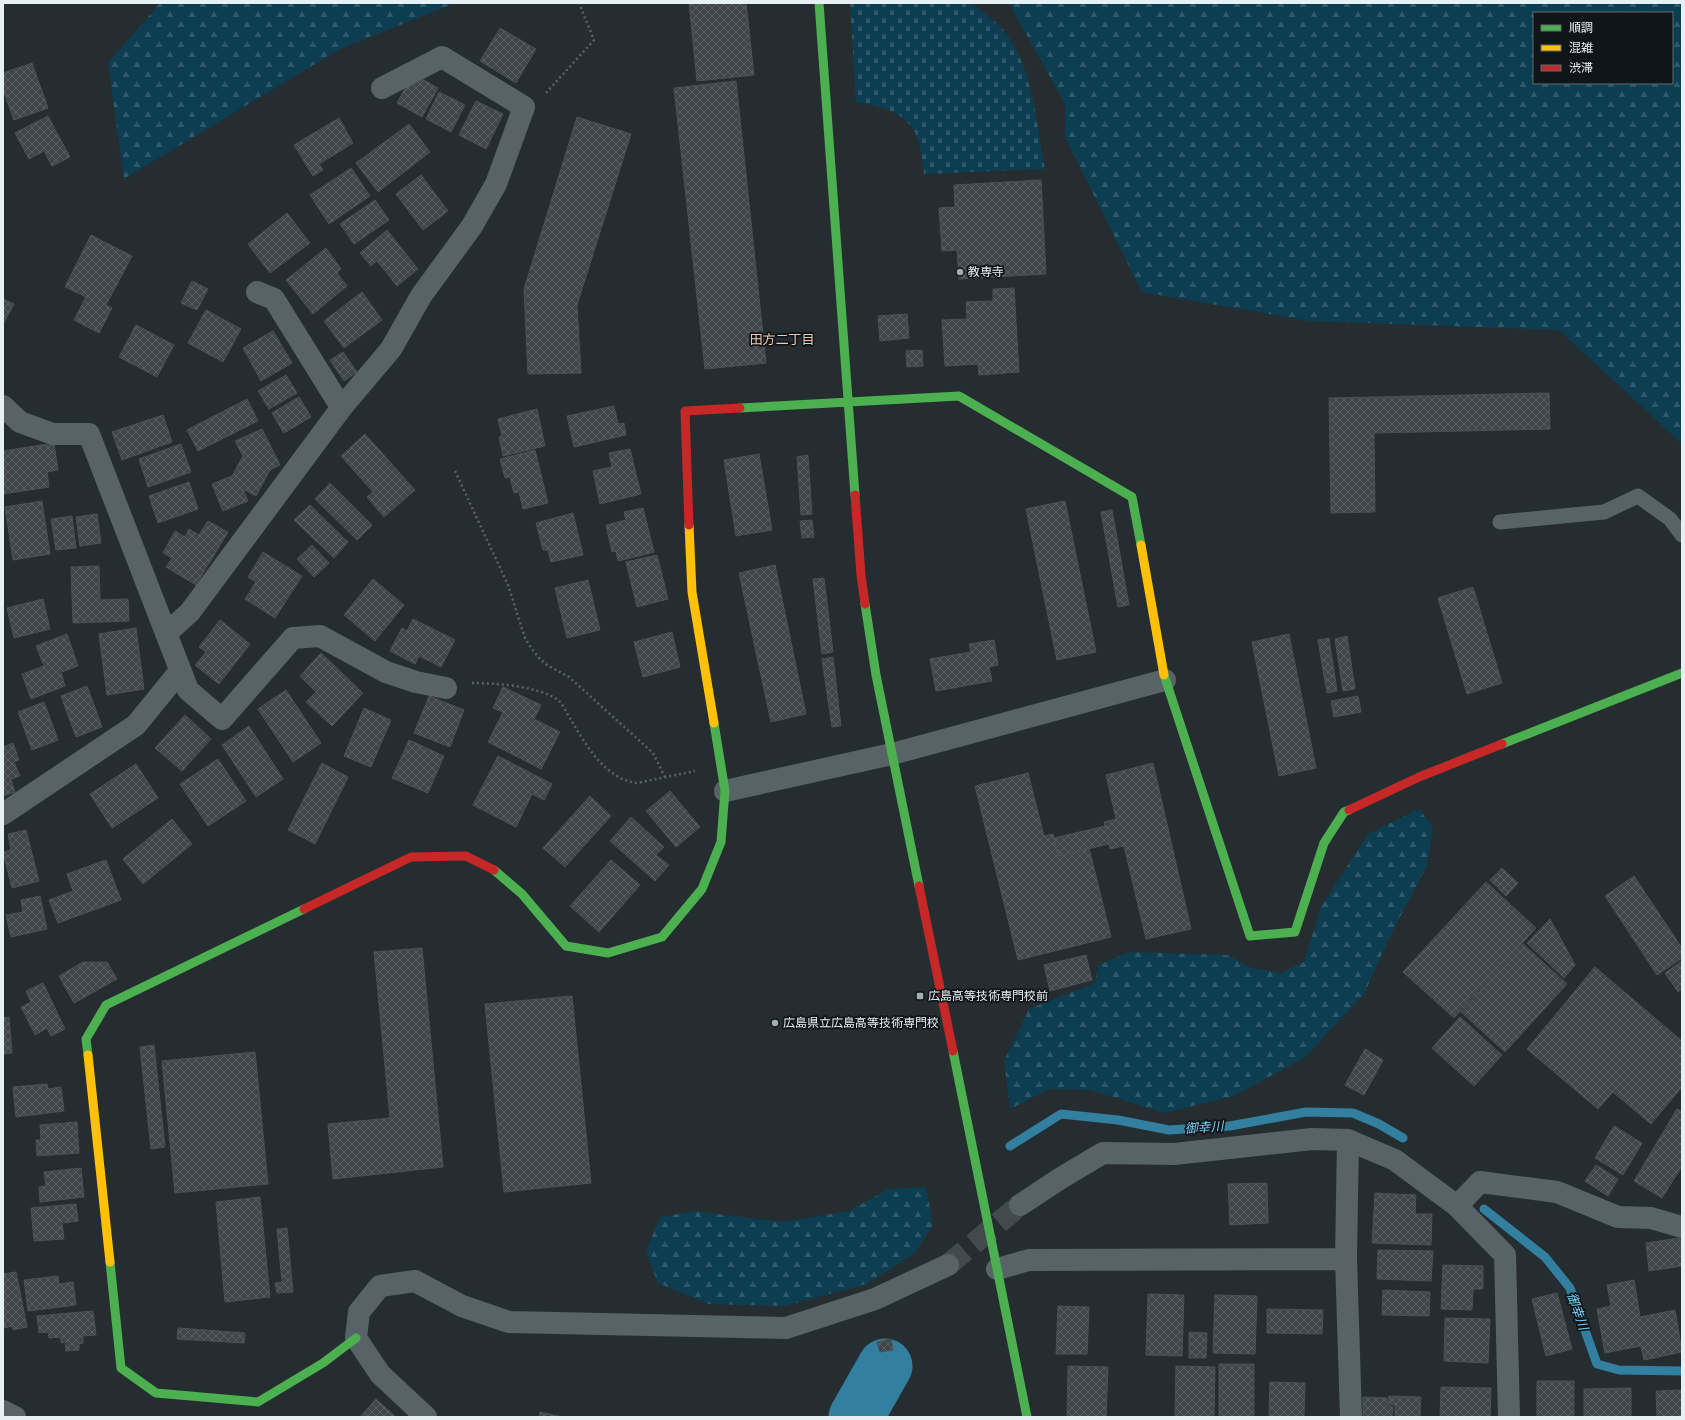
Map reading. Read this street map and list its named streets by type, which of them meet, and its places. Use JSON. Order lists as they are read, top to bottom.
{
  "districts": ["田方二丁目"],
  "water": ["御幸川"],
  "places": {
    "other": ["教専寺", "広島県立広島高等技術専門校"],
    "transit": ["広島高等技術専門校前"]
  },
  "legend": ["順調", "混雑", "渋滞"]
}
